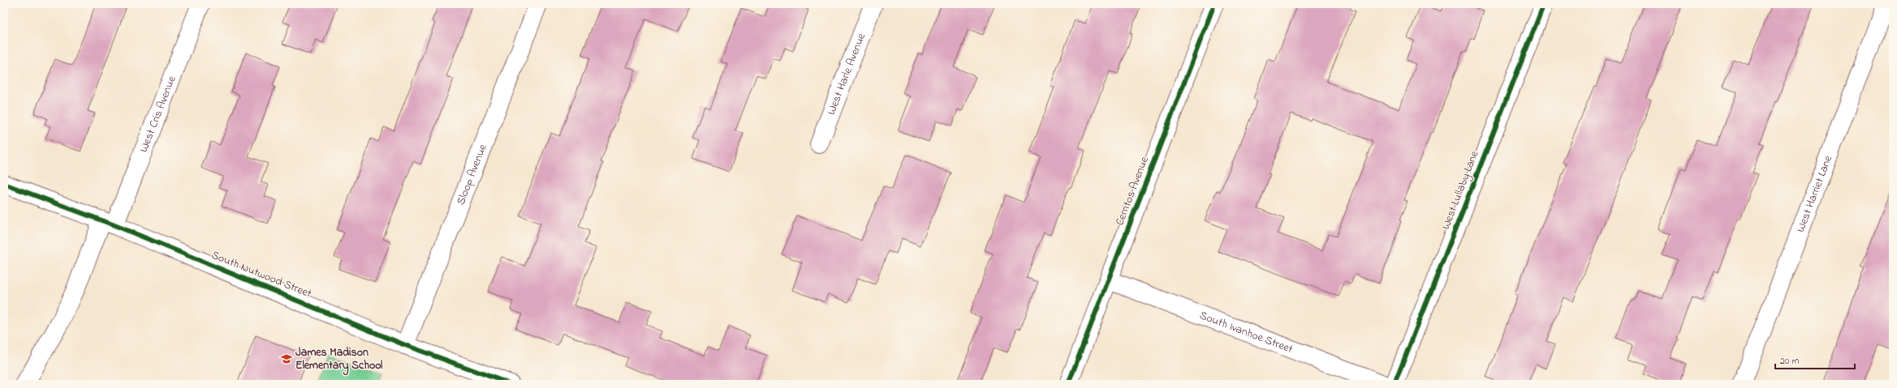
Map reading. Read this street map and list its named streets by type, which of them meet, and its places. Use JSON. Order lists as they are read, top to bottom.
{
  "streets": {
    "street": [
      "West Harle Avenue",
      "West Cris Avenue",
      "Sloop Avenue",
      "West Lullaby Lane",
      "Cerritos Avenue",
      "West Harriet Lane",
      "South Nutwood Street",
      "South Ivanhoe Street"
    ]
  },
  "crossings": [
    ["West Cris Avenue", "South Nutwood Street"],
    ["Sloop Avenue", "South Nutwood Street"],
    ["Cerritos Avenue", "South Ivanhoe Street"]
  ],
  "places": {
    "school or university": ["James Madison Elementary School"]
  },
  "scale_bar": "20 m"
}
